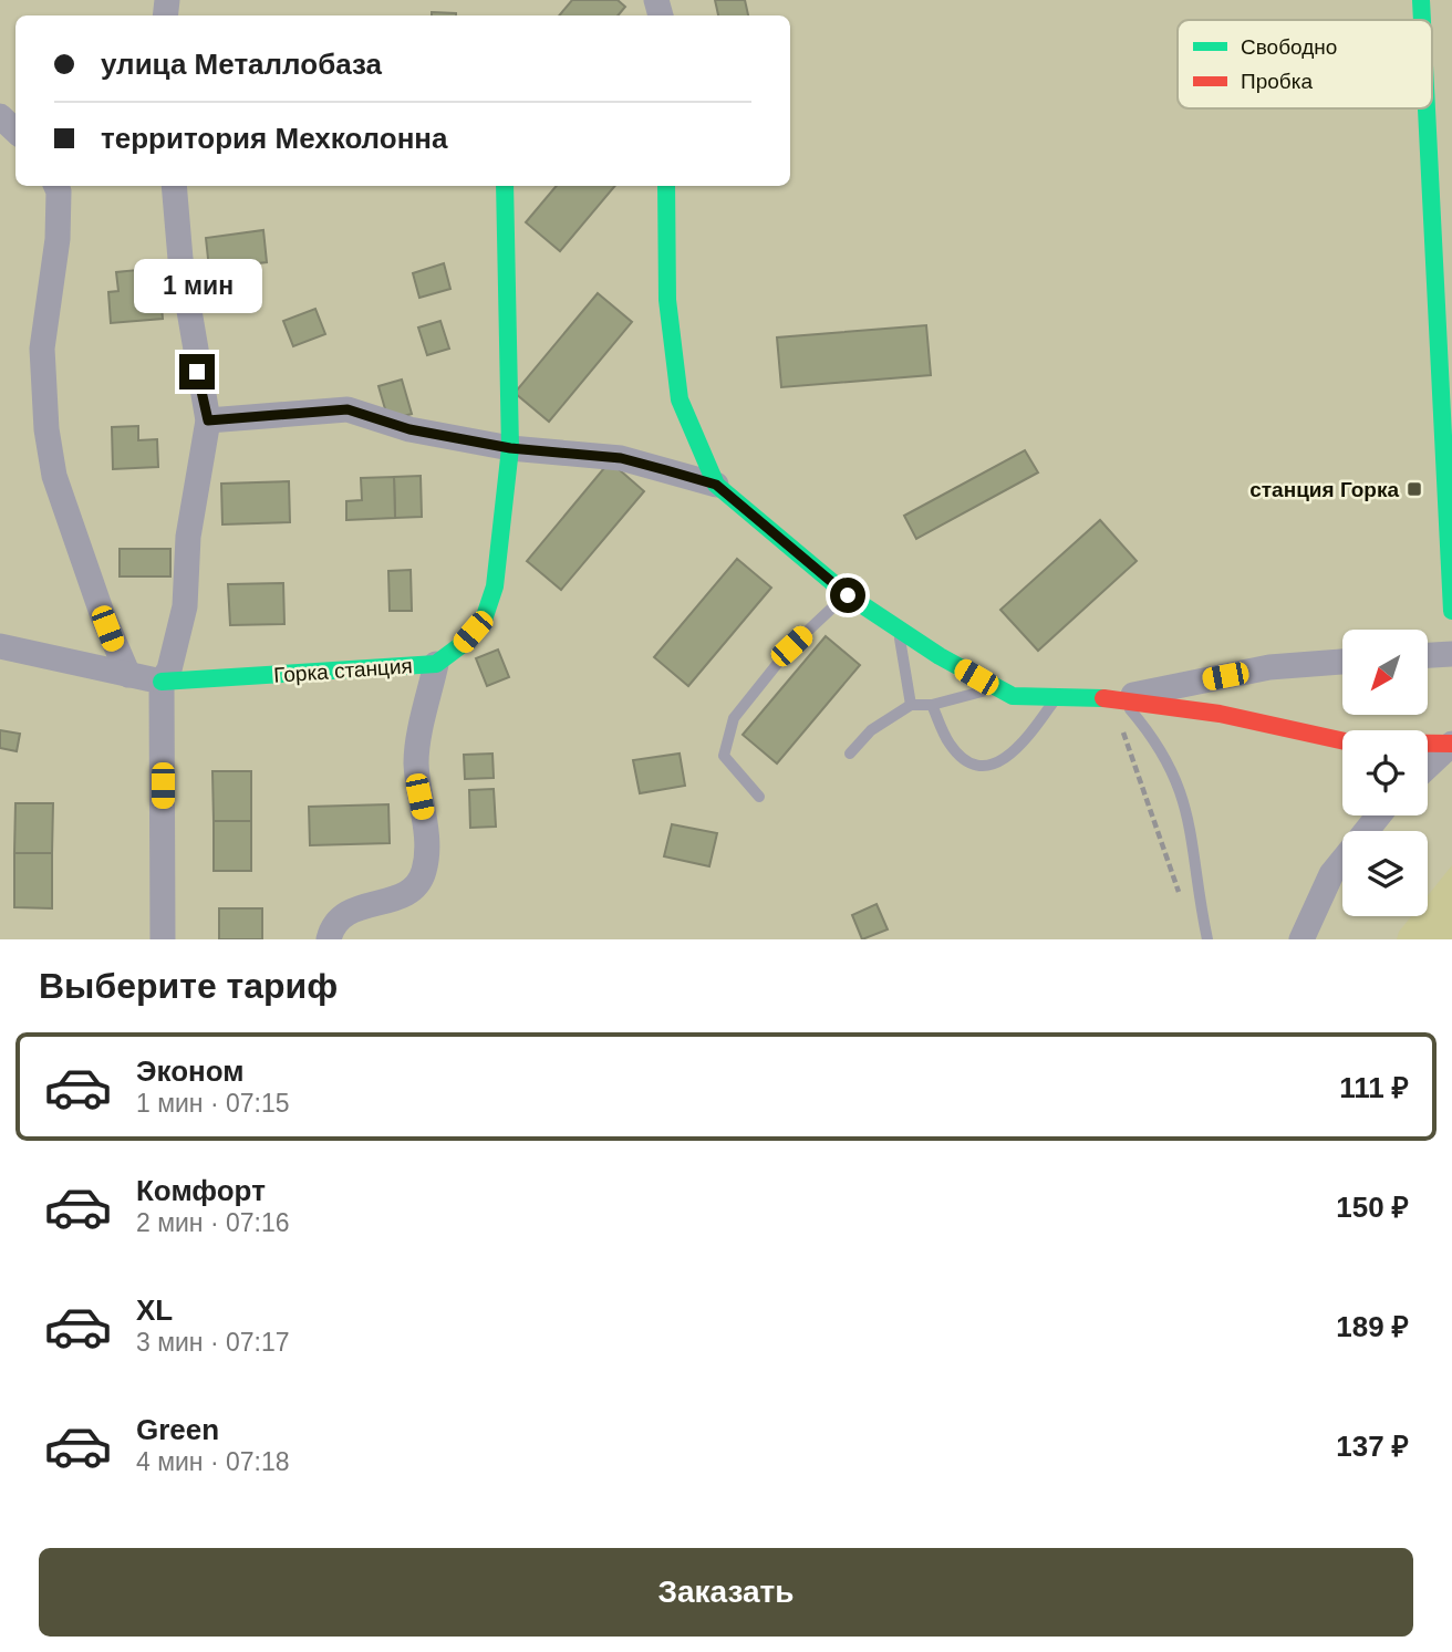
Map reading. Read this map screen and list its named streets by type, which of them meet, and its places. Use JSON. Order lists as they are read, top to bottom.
{
  "streets": {
    "street": ["Горка станция"]
  },
  "places": {
    "transit": ["станция Горка"]
  },
  "legend": ["Свободно", "Пробка"],
  "north": "bottom left",
  "page": {
    "banner": ["улица Металлобаза", "территория Мехколонна"],
    "bubble": "1 мин",
    "heading": "Выберите тариф",
    "list": [
      {
        "name": "Эконом",
        "note": "1 мин · 07:15",
        "value": "111 ₽"
      },
      {
        "name": "Комфорт",
        "note": "2 мин · 07:16",
        "value": "150 ₽"
      },
      {
        "name": "XL",
        "note": "3 мин · 07:17",
        "value": "189 ₽"
      },
      {
        "name": "Green",
        "note": "4 мин · 07:18",
        "value": "137 ₽"
      }
    ],
    "buttons": "Заказать"
  }
}
